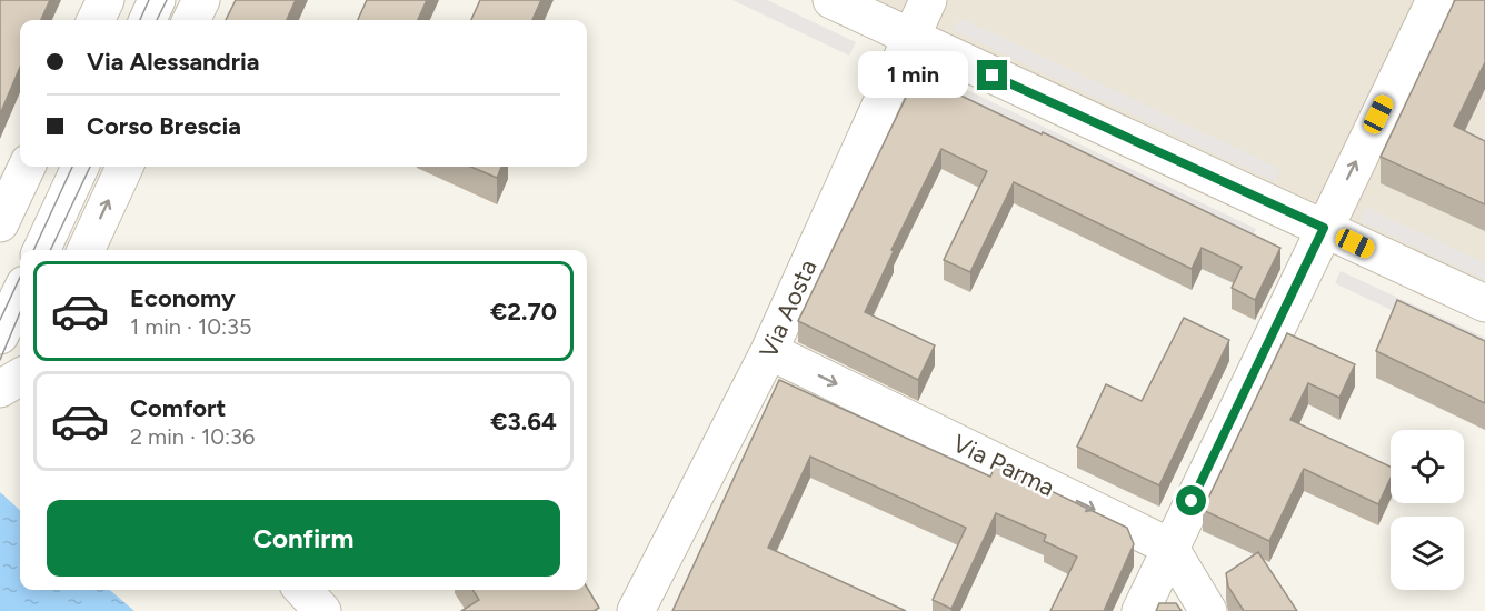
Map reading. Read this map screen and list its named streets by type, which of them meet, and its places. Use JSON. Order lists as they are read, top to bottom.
{
  "streets": {
    "street": ["Via Aosta", "Via Parma"]
  },
  "crossings": [
    ["Via Aosta", "Via Parma"]
  ],
  "one_way": ["Via Parma"],
  "page": {
    "banner": ["Via Alessandria", "Corso Brescia"],
    "bubble": "1 min",
    "list": [
      {
        "name": "Economy",
        "note": "1 min · 10:35",
        "value": "€2.70"
      },
      {
        "name": "Comfort",
        "note": "2 min · 10:36",
        "value": "€3.64"
      }
    ],
    "buttons": "Confirm"
  }
}
